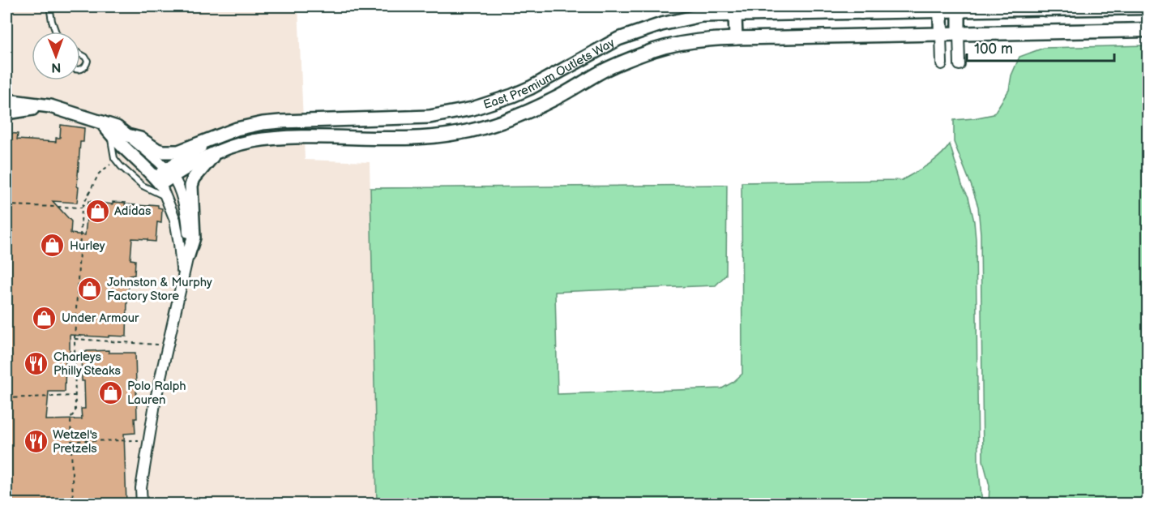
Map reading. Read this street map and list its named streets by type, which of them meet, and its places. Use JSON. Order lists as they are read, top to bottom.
{
  "streets": {
    "street": ["East Premium Outlets Way"]
  },
  "places": {
    "shop": [
      "Adidas",
      "Hurley",
      "Johnston & Murphy Factory Store",
      "Under Armour",
      "Polo Ralph Lauren"
    ],
    "restaurant": ["Charleys Philly Steaks", "Wetzel's Pretzels"]
  },
  "scale_bar": "100 m",
  "north": "bottom"
}
